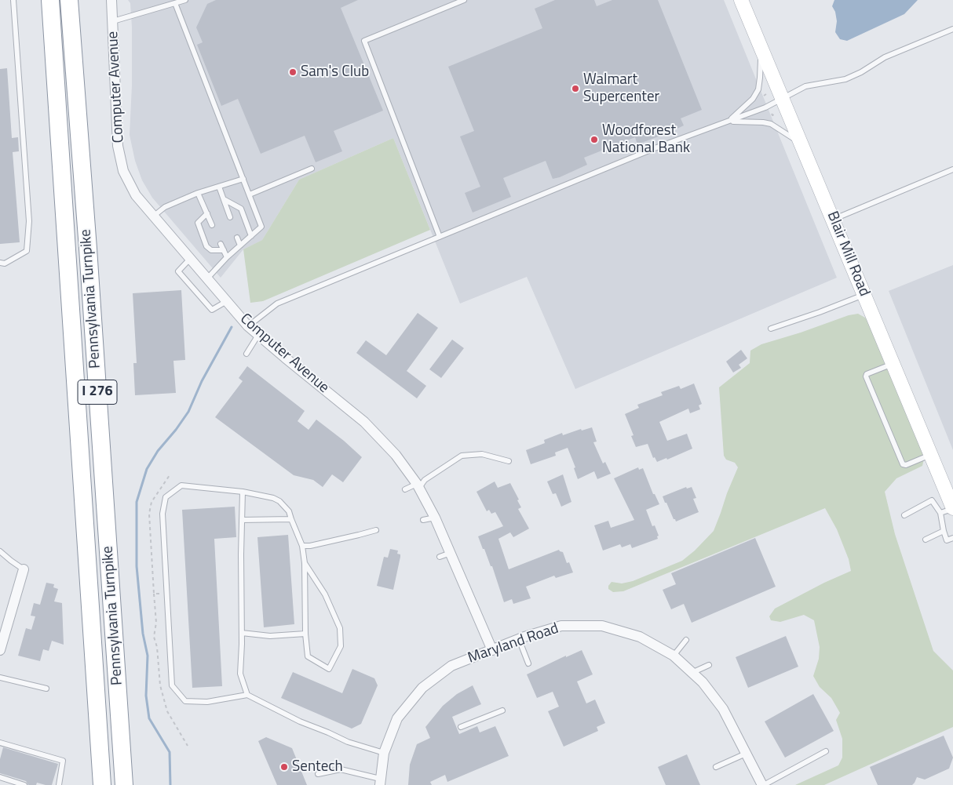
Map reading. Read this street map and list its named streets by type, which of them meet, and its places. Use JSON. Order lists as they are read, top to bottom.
{
  "streets": {
    "highway": ["Pennsylvania Turnpike", "I 276"],
    "main road": ["Blair Mill Road"],
    "street": ["Computer Avenue", "Maryland Road"]
  },
  "crossings": [
    ["Computer Avenue", "Maryland Road"]
  ],
  "places": [
    "Sam's Club",
    "Walmart Supercenter",
    "Woodforest National Bank",
    "Sentech"
  ]
}
